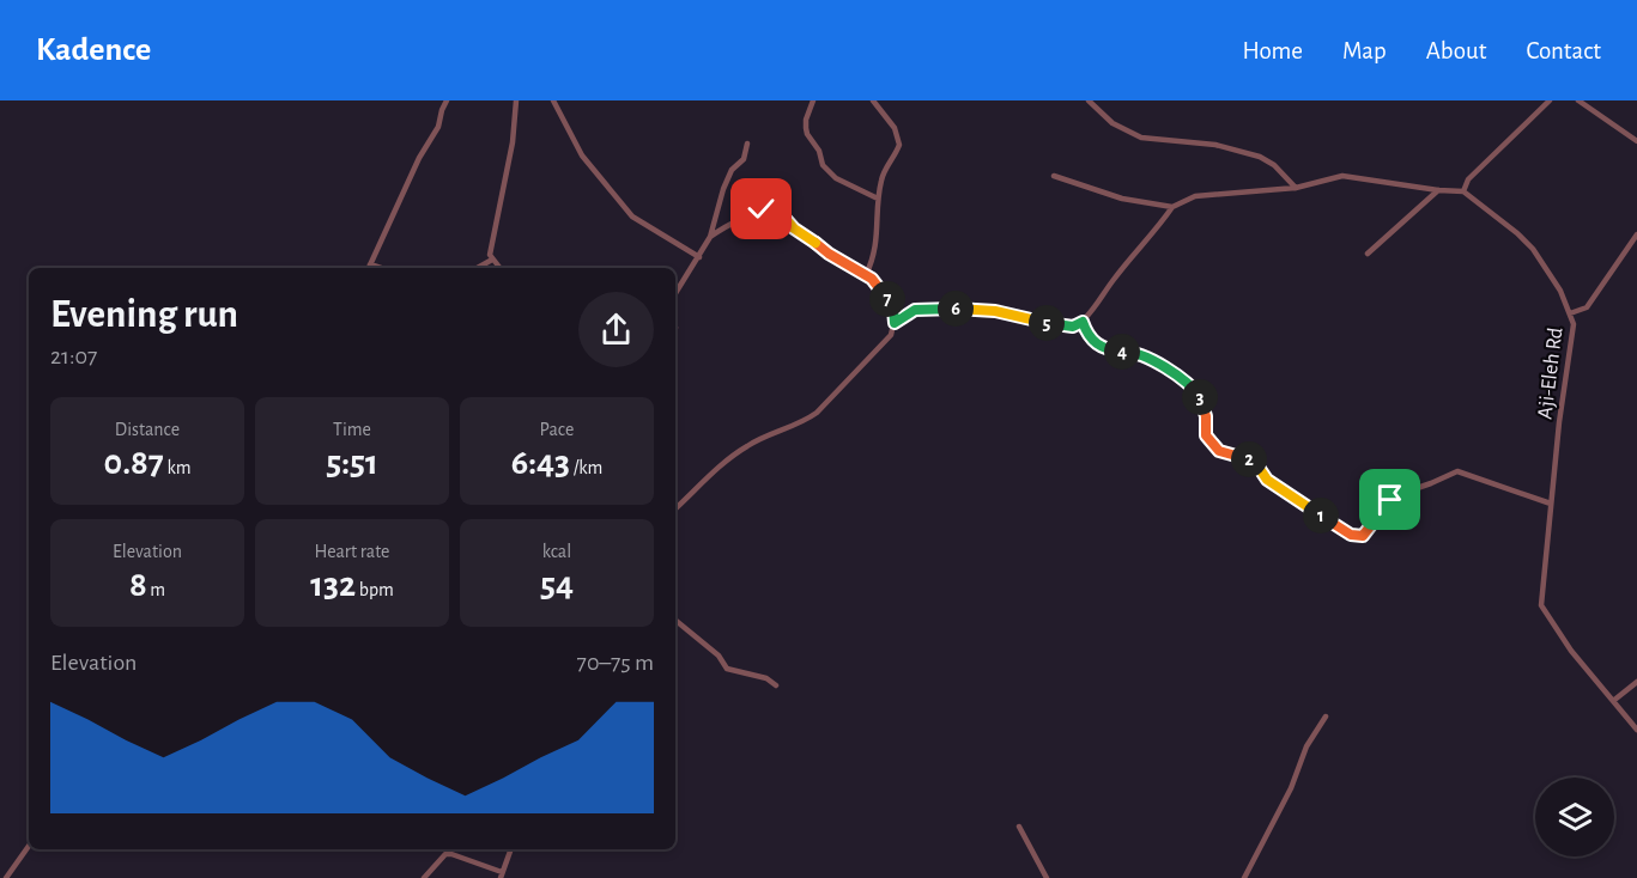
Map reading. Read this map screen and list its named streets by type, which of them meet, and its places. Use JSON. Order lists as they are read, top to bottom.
{
  "streets": {
    "street": ["Aji-Eleh Rd"]
  },
  "page": {
    "header": "Kadence",
    "nav": [
      "Home",
      "Map",
      "About",
      "Contact"
    ],
    "heading": ["Evening run", "21:07"],
    "pins": [
      "7",
      "6",
      "5",
      "4",
      "3",
      "2",
      "1"
    ],
    "stats": [
      ["Distance", "0.87 km"],
      ["Time", "5:51"],
      ["Pace", "6:43 /km"],
      ["Elevation", "8 m"],
      ["Heart rate", "132 bpm"],
      ["kcal", "54"]
    ],
    "chart": ["Elevation", "70–75 m"]
  }
}
